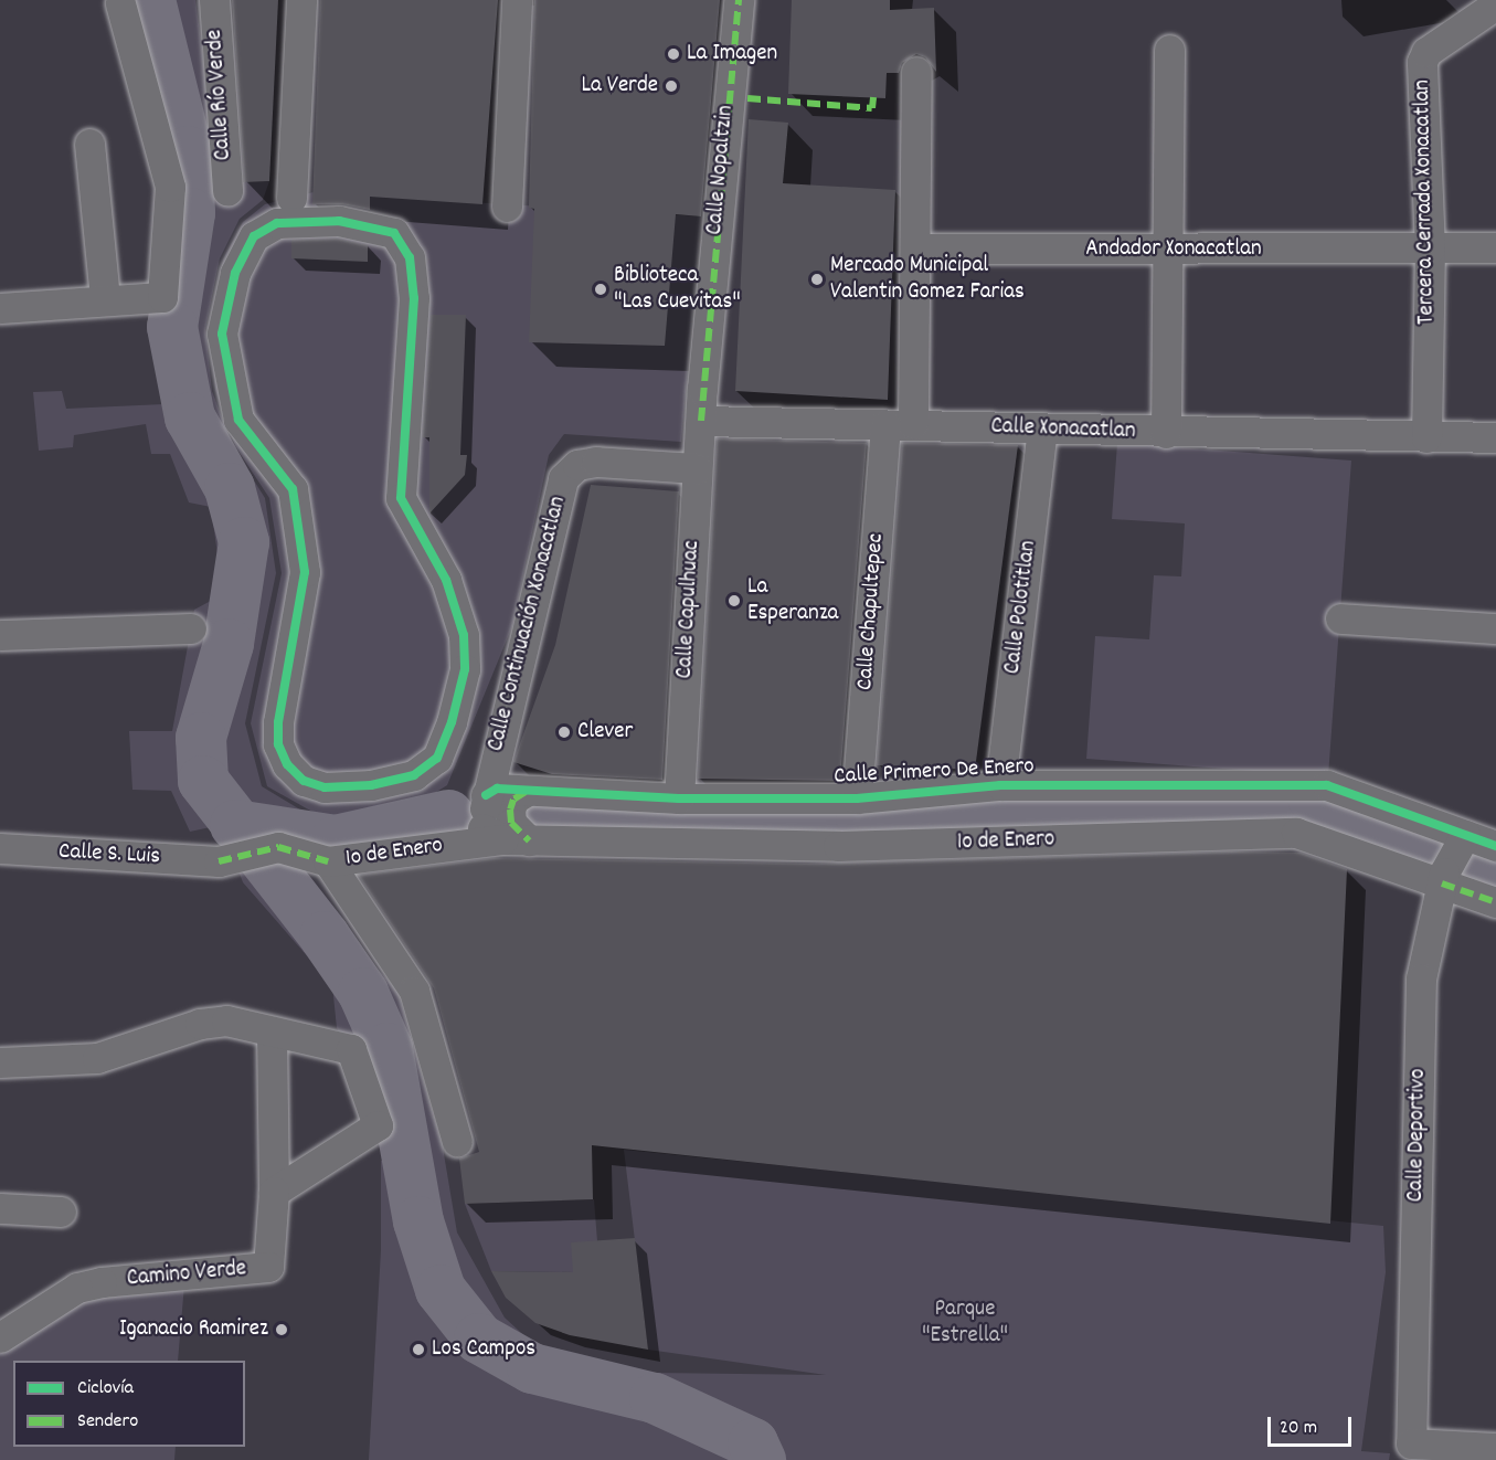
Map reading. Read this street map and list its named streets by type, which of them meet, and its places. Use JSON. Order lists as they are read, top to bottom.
{
  "streets": {
    "street": [
      "Calle Río Verde",
      "Calle Nopaltzin",
      "Tercera Cerrada Xonacatlan",
      "Andador Xonacatlan",
      "Calle Xonacatlan",
      "Calle Polotitlan",
      "Calle Capulhuac",
      "Calle Chapultepec",
      "Calle Continuación Xonacatlan",
      "Calle Primero De Enero",
      "1o de Enero",
      "Calle S. Luis",
      "Calle Deportivo",
      "Camino Verde"
    ]
  },
  "crossings": [
    ["Calle Nopaltzin", "Calle Xonacatlan"],
    ["Calle Nopaltzin", "Calle Capulhuac"],
    ["Tercera Cerrada Xonacatlan", "Andador Xonacatlan"],
    ["Tercera Cerrada Xonacatlan", "Calle Xonacatlan"],
    ["Andador Xonacatlan", "Calle Chapultepec"],
    ["Calle Xonacatlan", "Calle Polotitlan"],
    ["Calle Xonacatlan", "Calle Capulhuac"],
    ["Calle Xonacatlan", "Calle Chapultepec"],
    ["Calle Polotitlan", "Calle Primero De Enero"],
    ["Calle Capulhuac", "Calle Continuación Xonacatlan"],
    ["Calle Capulhuac", "Calle Primero De Enero"],
    ["Calle Chapultepec", "Calle Primero De Enero"],
    ["Calle Continuación Xonacatlan", "Calle Primero De Enero"],
    ["Calle Continuación Xonacatlan", "1o de Enero"],
    ["Calle Primero De Enero", "Calle Deportivo"],
    ["1o de Enero", "Calle S. Luis"],
    ["1o de Enero", "Calle Deportivo"]
  ],
  "parks": ["Parque \"Estrella\""],
  "places": [
    "La Imagen",
    "La Verde",
    "Mercado Municipal Valentin Gomez Farias",
    "Biblioteca \"Las Cuevitas\"",
    "La Esperanza",
    "Clever",
    "Iganacio Ramirez",
    "Los Campos"
  ],
  "legend": ["Ciclovía", "Sendero"],
  "scale_bar": "20 m"
}
